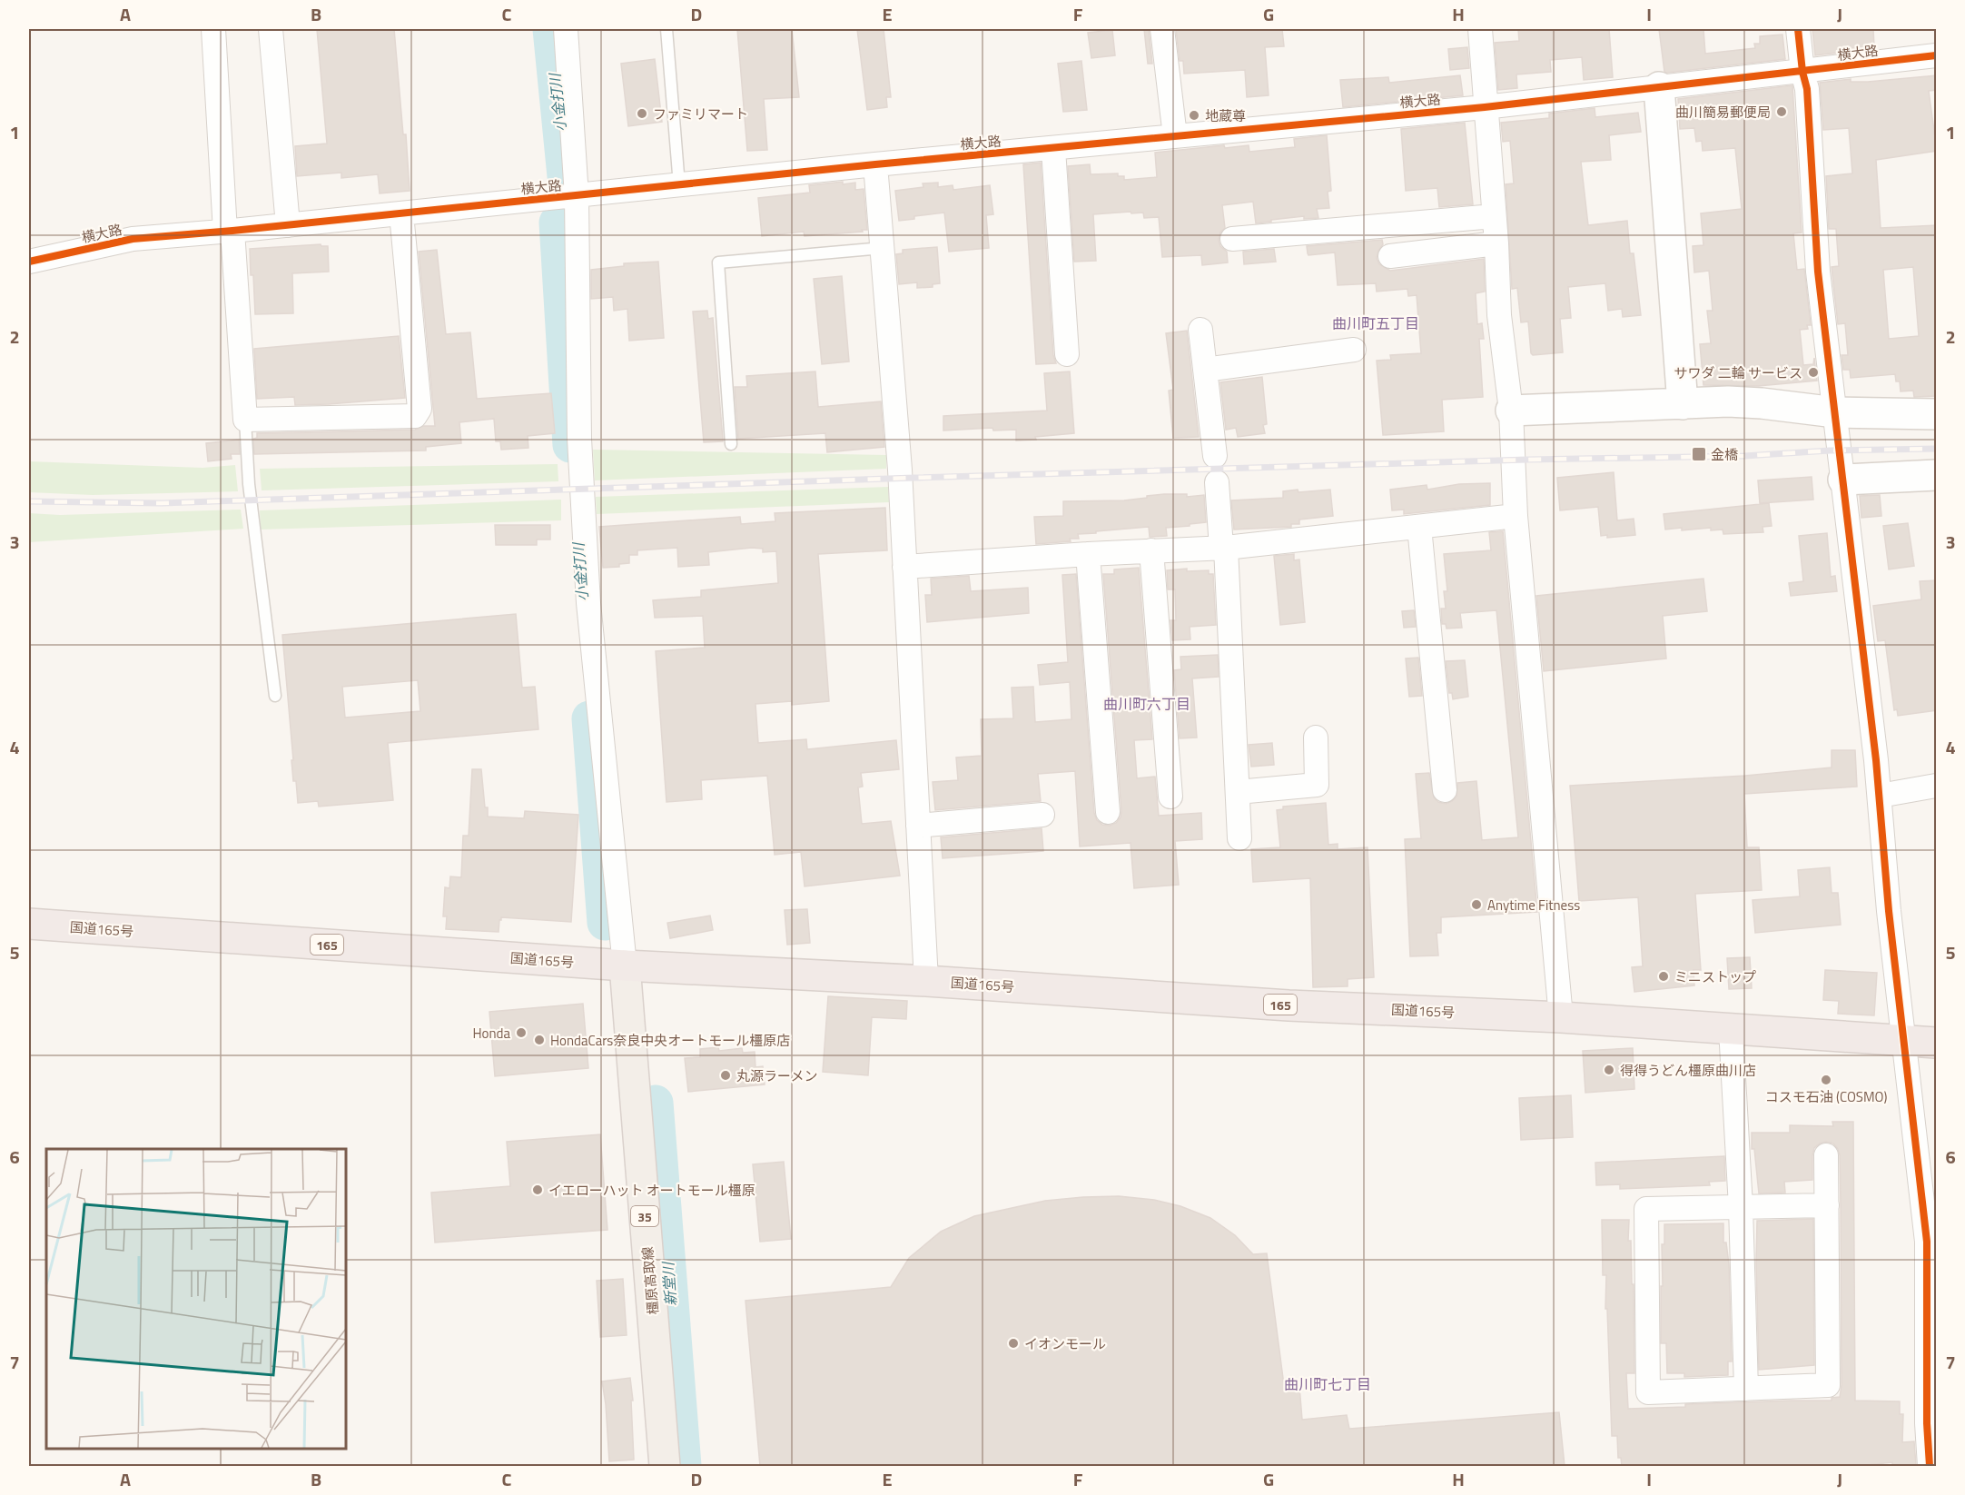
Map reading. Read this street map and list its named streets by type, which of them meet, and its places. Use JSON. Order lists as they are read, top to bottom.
{
  "streets": {
    "highway": ["国道165号", "165"],
    "main road": ["35", "橿原高取線"],
    "street": ["横大路"]
  },
  "crossings": [
    ["国道165号", "橿原高取線"]
  ],
  "districts": ["曲川町五丁目", "曲川町六丁目", "曲川町七丁目"],
  "water": ["小金打川", "新堂川"],
  "places": {
    "other": [
      "曲川簡易郵便局",
      "ファミリマート",
      "地蔵尊",
      "サワダ 二輪 サービス",
      "Anytime Fitness",
      "ミニストップ",
      "Honda",
      "HondaCars奈良中央オートモール橿原店",
      "得得うどん橿原曲川店",
      "丸源ラーメン",
      "コスモ石油 (COSMO)",
      "イエローハット オートモール橿原",
      "イオンモール"
    ],
    "transit": ["金橋"]
  },
  "grid": {
    "columns": [
      "A",
      "B",
      "C",
      "D",
      "E",
      "F",
      "G",
      "H",
      "I",
      "J"
    ],
    "rows": [
      "1",
      "2",
      "3",
      "4",
      "5",
      "6",
      "7"
    ]
  }
}
